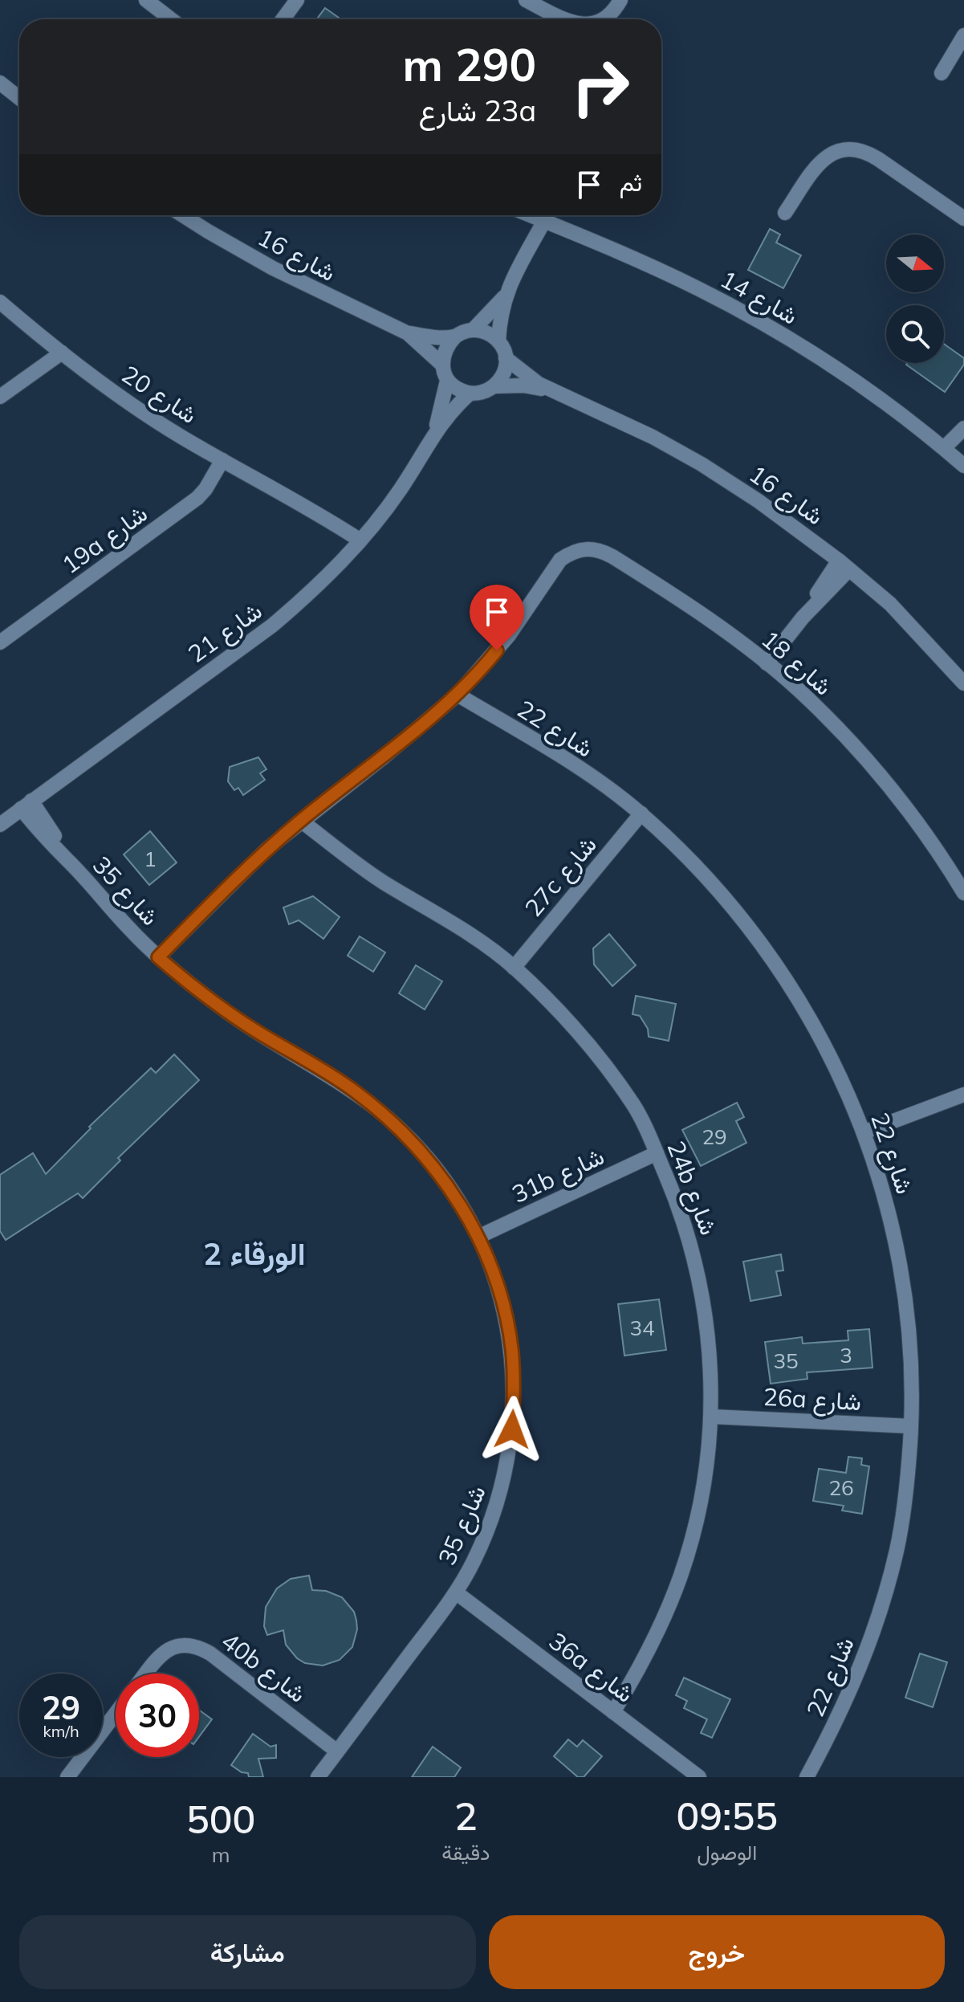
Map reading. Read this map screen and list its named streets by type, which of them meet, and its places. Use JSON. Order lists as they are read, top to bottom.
{
  "streets": {
    "street": [
      "شارع 16",
      "شارع 14",
      "شارع 20",
      "19a شارع",
      "شارع 21",
      "شارع 18",
      "شارع 22",
      "27c شارع",
      "شارع 35",
      "31b شارع",
      "24b شارع",
      "26a شارع",
      "40b شارع",
      "36a شارع"
    ]
  },
  "crossings": [
    ["شارع 16", "شارع 21"],
    ["شارع 20", "19a شارع"],
    ["شارع 20", "شارع 21"],
    ["شارع 21", "شارع 35"],
    ["شارع 18", "شارع 22"],
    ["شارع 18", "شارع 35"],
    ["شارع 18", "24b شارع"],
    ["شارع 22", "27c شارع"],
    ["شارع 22", "26a شارع"],
    ["27c شارع", "24b شارع"],
    ["شارع 35", "31b شارع"],
    ["شارع 35", "40b شارع"],
    ["شارع 35", "36a شارع"],
    ["31b شارع", "24b شارع"],
    ["24b شارع", "26a شارع"],
    ["24b شارع", "36a شارع"]
  ],
  "districts": ["الورقاء 2"],
  "house_numbers": [
    "1",
    "29",
    "34",
    "3",
    "35",
    "26"
  ],
  "north": "right",
  "page": {
    "turn": ["290 m", "23a شارع"],
    "then": "ثم",
    "speed": "29 km/h",
    "limit": "30",
    "eta": [
      "09:55",
      "الوصول",
      "2",
      "دقيقة",
      "500",
      "m"
    ],
    "buttons": ["خروج", "مشاركة"]
  }
}
